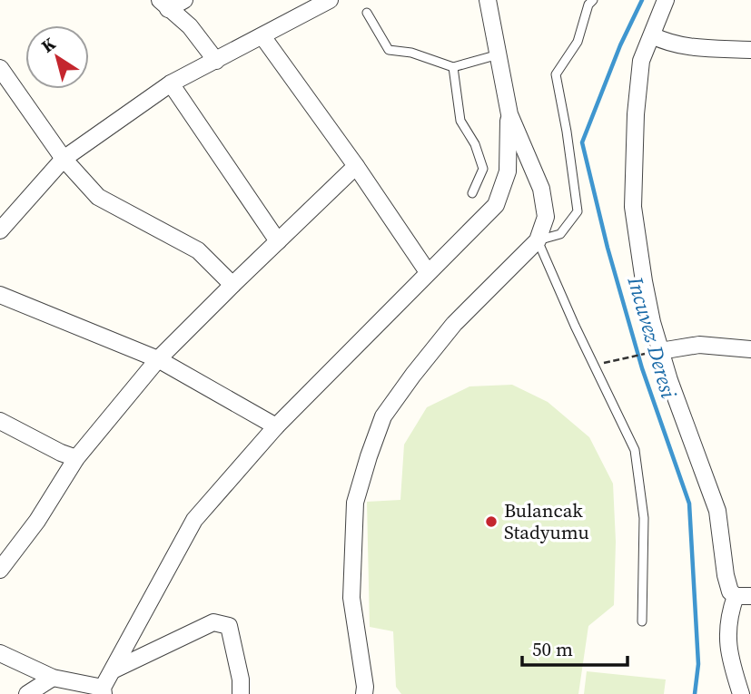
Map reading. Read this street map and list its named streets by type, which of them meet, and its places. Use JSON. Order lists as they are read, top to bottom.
{
  "water": ["Incuvez Deresi"],
  "places": ["Bulancak Stadyumu"],
  "scale_bar": "50 m",
  "north": "top left"
}
